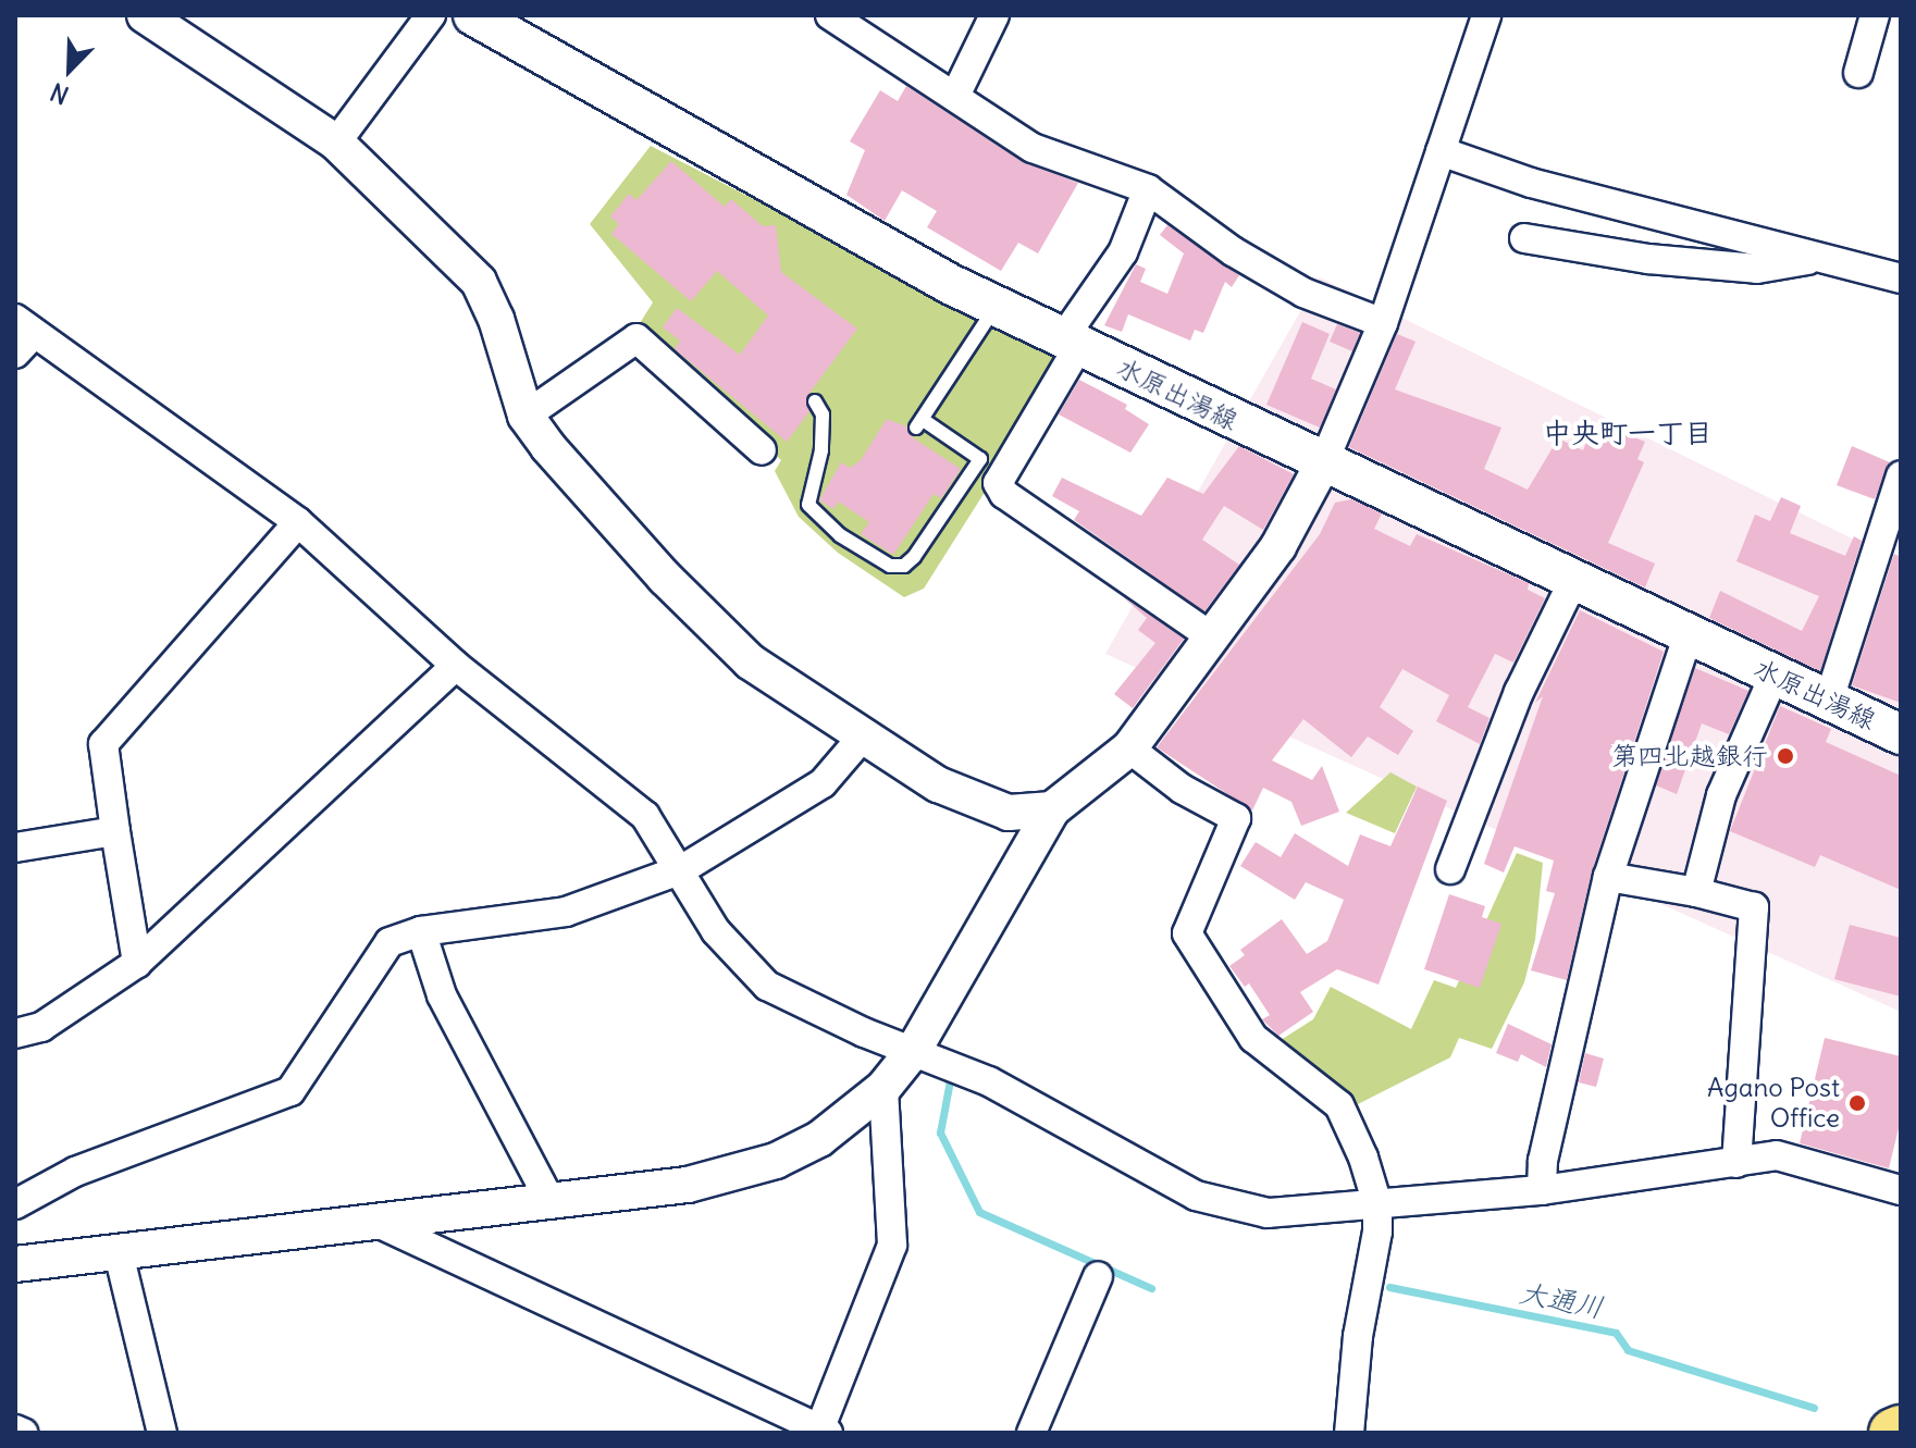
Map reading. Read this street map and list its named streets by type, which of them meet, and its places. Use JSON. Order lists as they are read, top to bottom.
{
  "streets": {
    "main road": ["水原出湯線"]
  },
  "districts": ["中央町一丁目"],
  "water": ["大通川"],
  "places": ["第四北越銀行", "Agano Post Office"],
  "north": "bottom left"
}
